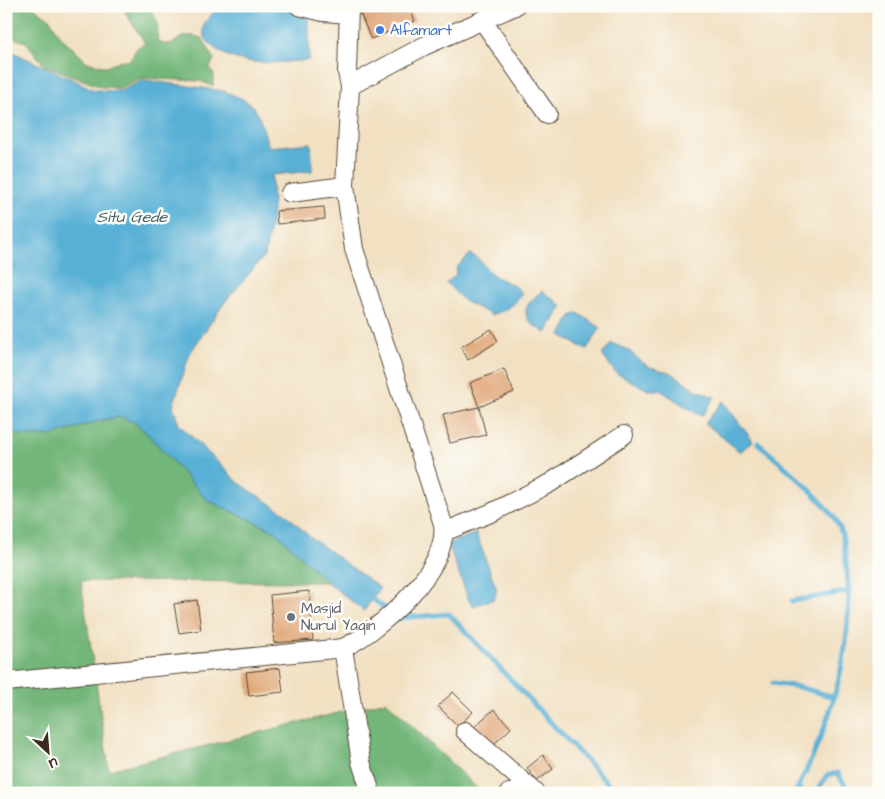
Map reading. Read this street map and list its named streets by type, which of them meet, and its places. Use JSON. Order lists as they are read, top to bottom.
{
  "water": ["Situ Gede"],
  "places": ["Alfamart", "Masjid Nurul Yaqin"],
  "north": "bottom right"
}
